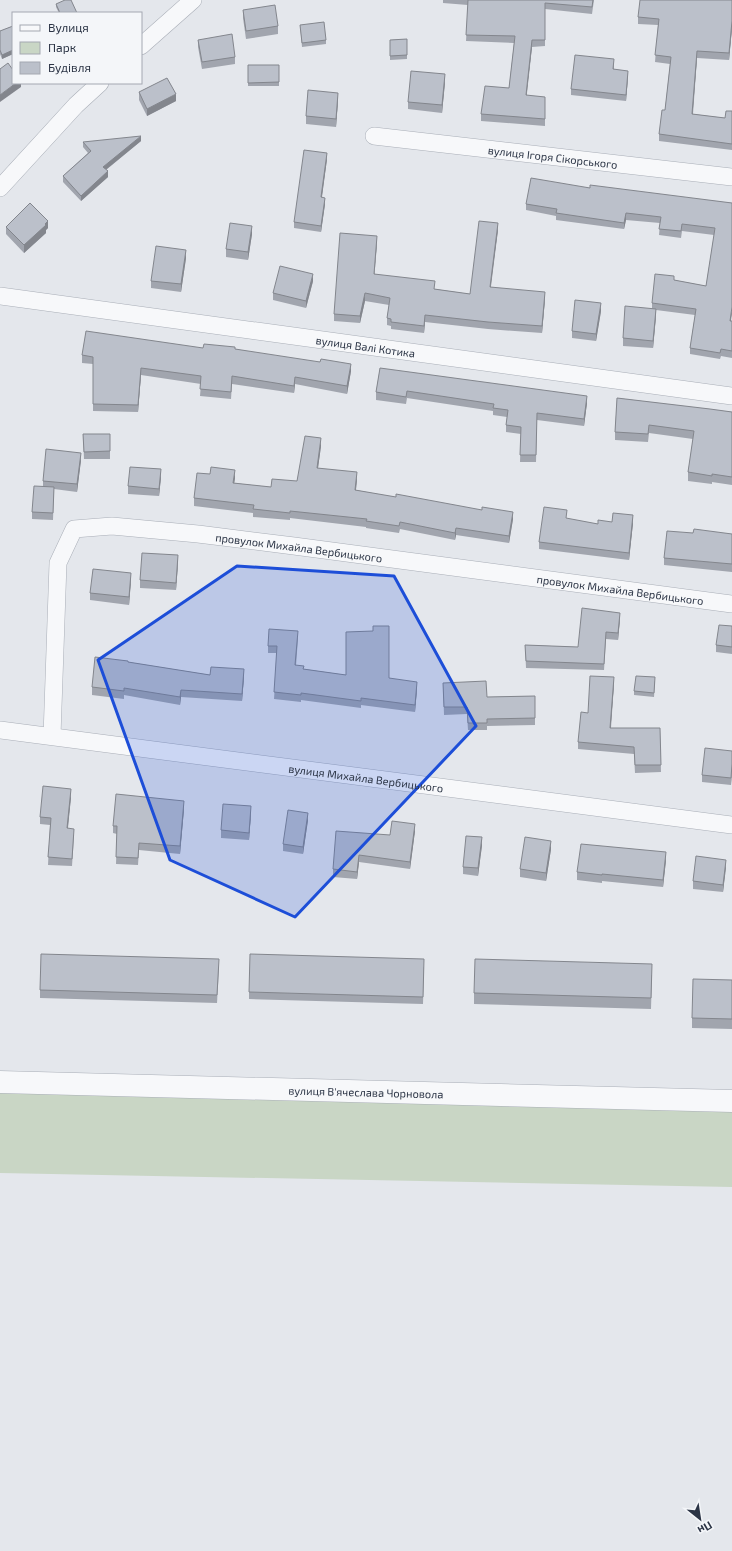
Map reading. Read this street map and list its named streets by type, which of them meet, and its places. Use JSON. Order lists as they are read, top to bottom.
{
  "streets": {
    "street": [
      "вулиця Ігоря Сікорського",
      "вулиця Валі Котика",
      "провулок Михайла Вербицького",
      "вулиця Михайла Вербицького",
      "вулиця В'ячеслава Чорновола"
    ]
  },
  "crossings": [
    ["провулок Михайла Вербицького", "вулиця Михайла Вербицького"]
  ],
  "legend": ["Вулиця", "Парк", "Будівля"],
  "north": "bottom right"
}
